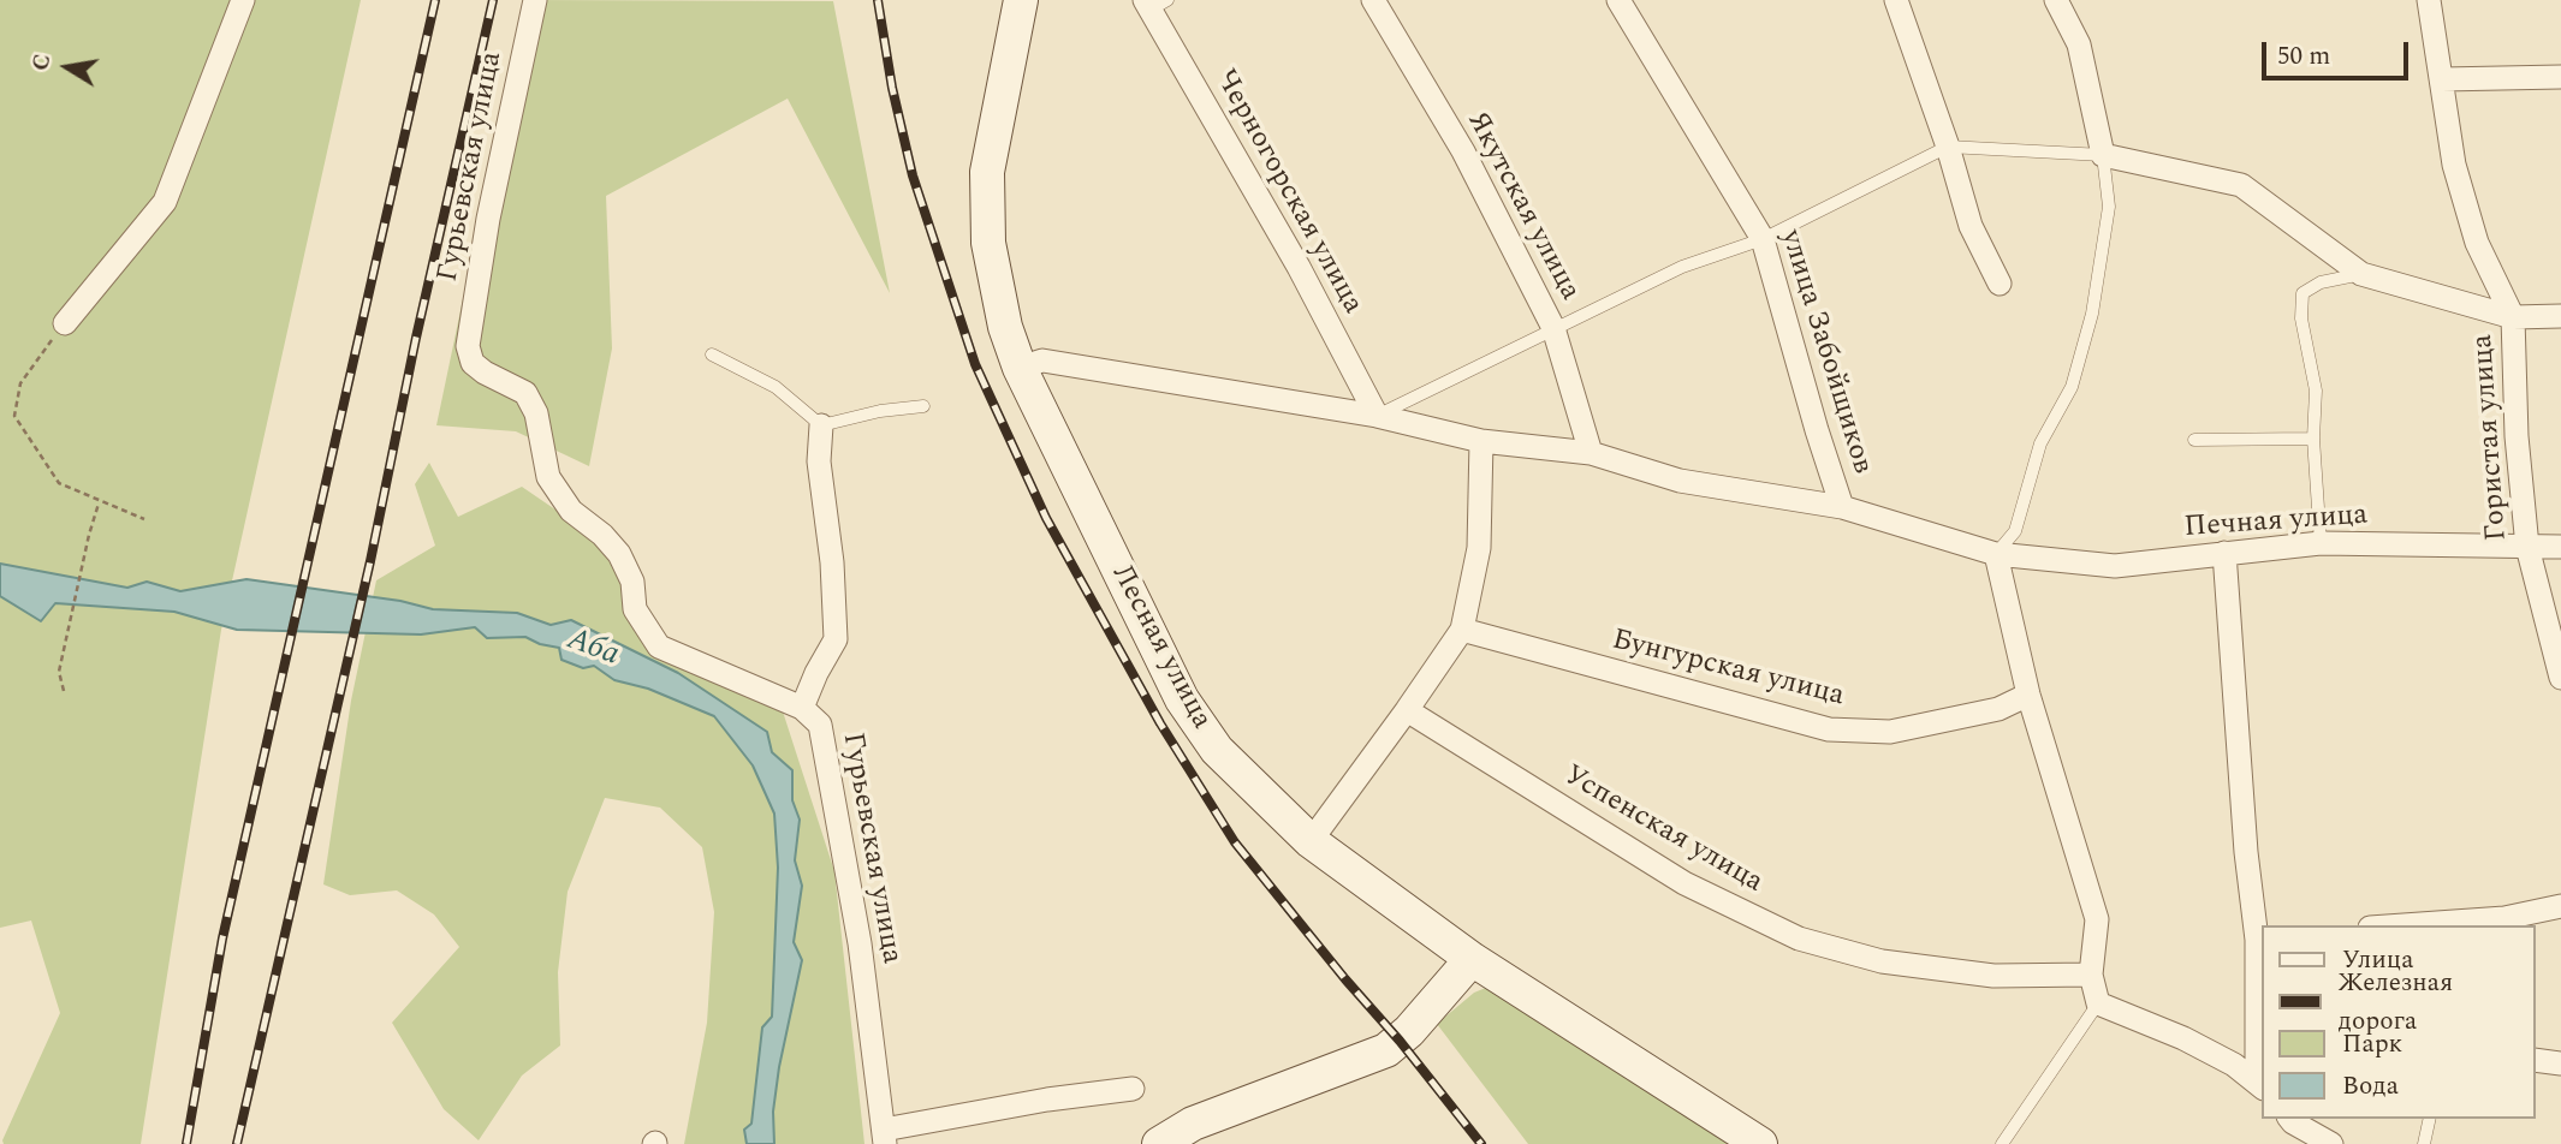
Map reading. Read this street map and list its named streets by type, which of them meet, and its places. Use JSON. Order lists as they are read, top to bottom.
{
  "streets": {
    "main road": ["Лесная улица"],
    "street": [
      "Гурьевская улица",
      "Черногорская улица",
      "Якутская улица",
      "улица Забойщиков",
      "Гористая улица",
      "Печная улица",
      "Бунгурская улица",
      "Успенская улица"
    ]
  },
  "crossings": [
    ["Гористая улица", "Печная улица"]
  ],
  "water": ["Аба"],
  "legend": [
    "Улица",
    "Железная дорога",
    "Парк",
    "Вода"
  ],
  "scale_bar": "50 m",
  "north": "left"
}
